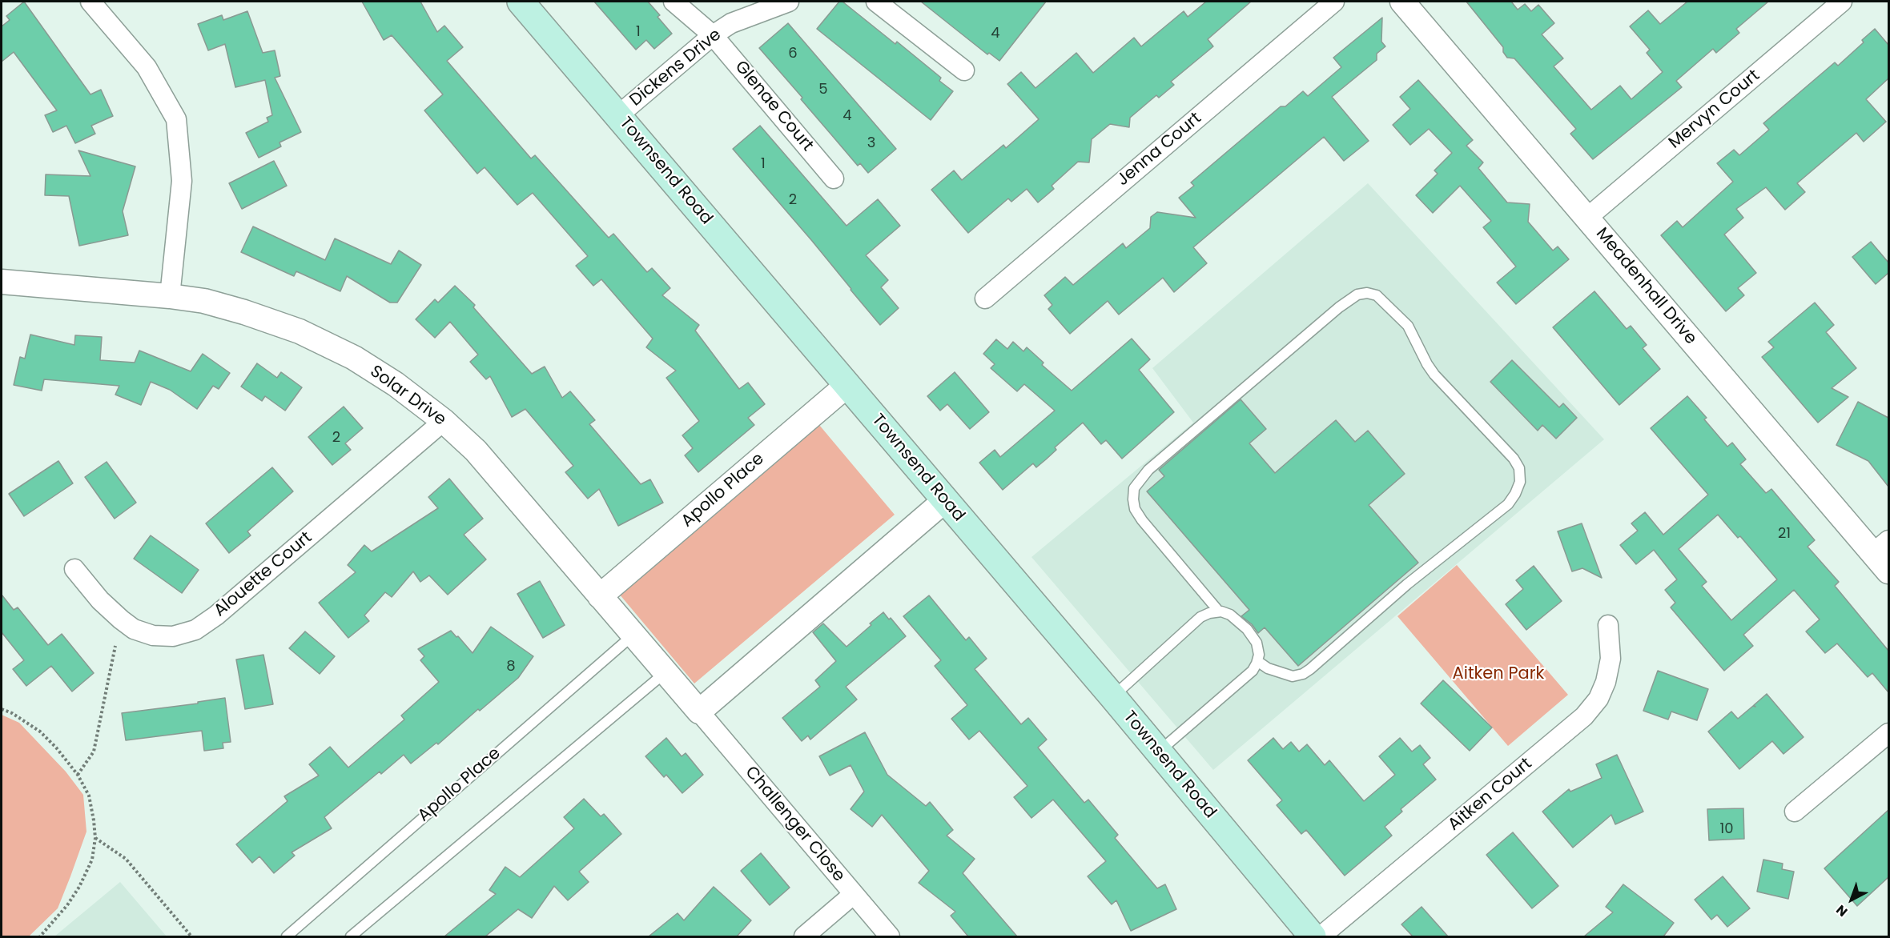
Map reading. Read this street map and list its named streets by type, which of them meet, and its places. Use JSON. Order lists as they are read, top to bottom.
{
  "streets": {
    "main road": ["Townsend Road"],
    "street": [
      "Dickens Drive",
      "Glenae Court",
      "Mervyn Court",
      "Jenna Court",
      "Meadenhall Drive",
      "Solar Drive",
      "Apollo Place",
      "Alouette Court",
      "Aitken Court",
      "Challenger Close"
    ]
  },
  "crossings": [
    ["Dickens Drive", "Glenae Court"],
    ["Dickens Drive", "Townsend Road"],
    ["Mervyn Court", "Meadenhall Drive"],
    ["Townsend Road", "Apollo Place"],
    ["Solar Drive", "Apollo Place"],
    ["Solar Drive", "Alouette Court"],
    ["Solar Drive", "Challenger Close"]
  ],
  "parks": ["Aitken Park"],
  "house_numbers": [
    "1",
    "4",
    "6",
    "5",
    "4",
    "3",
    "1",
    "2",
    "2",
    "21",
    "8",
    "10"
  ],
  "north": "bottom left"
}
